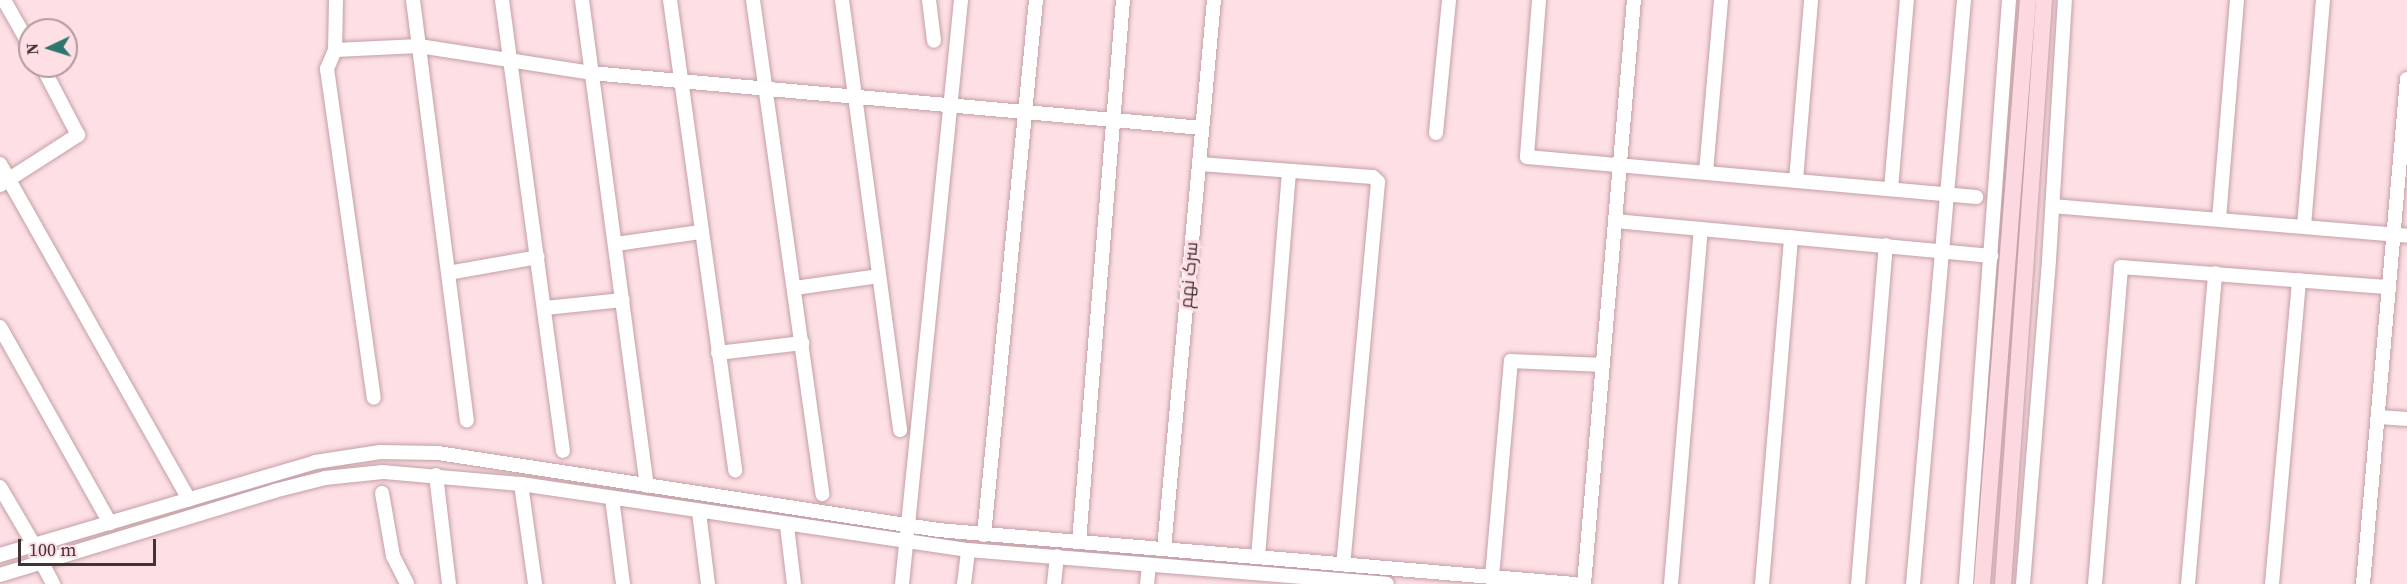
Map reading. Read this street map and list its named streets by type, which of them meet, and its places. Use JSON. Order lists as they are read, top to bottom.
{
  "streets": {
    "street": ["سرک نهم"]
  },
  "scale_bar": "100 m",
  "north": "left"
}
